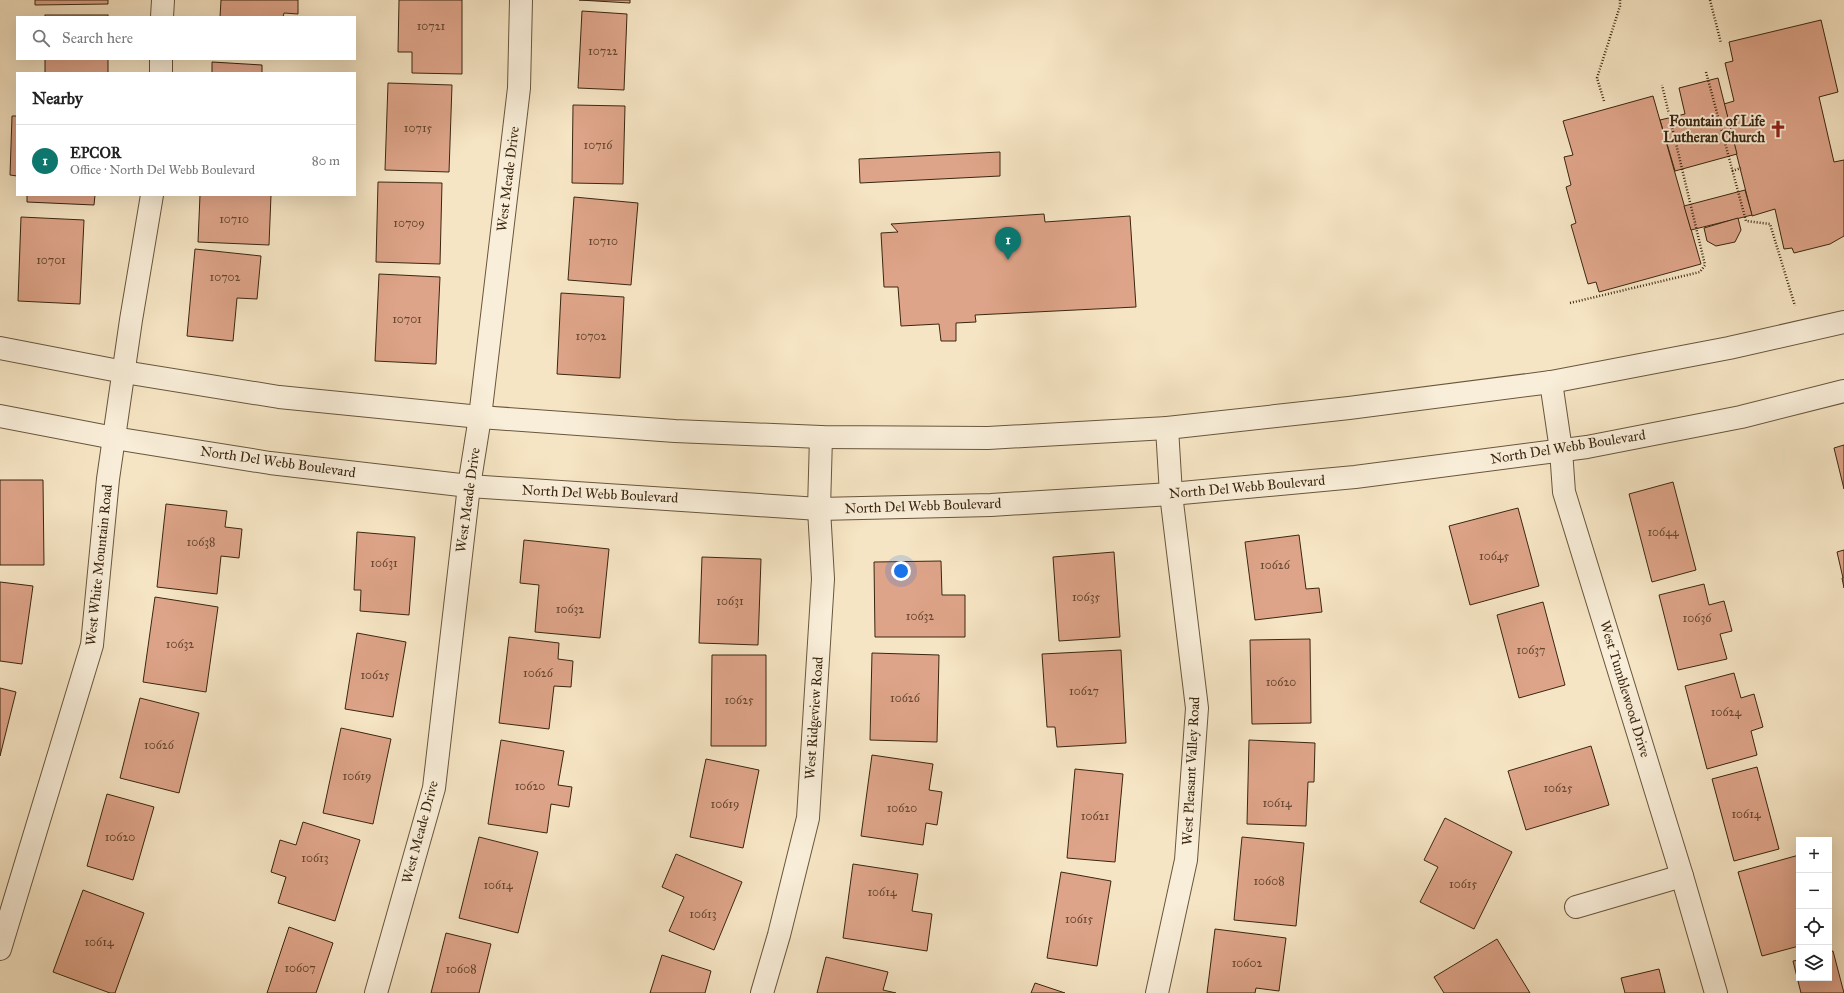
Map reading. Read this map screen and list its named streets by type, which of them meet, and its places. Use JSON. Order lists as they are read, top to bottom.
{
  "streets": {
    "street": [
      "West Meade Drive",
      "North Del Webb Boulevard",
      "West White Mountain Road",
      "West Tumblewood Drive",
      "West Ridgeview Road",
      "West Pleasant Valley Road"
    ]
  },
  "crossings": [
    ["West Meade Drive", "North Del Webb Boulevard"],
    ["North Del Webb Boulevard", "West White Mountain Road"],
    ["North Del Webb Boulevard", "West Tumblewood Drive"],
    ["North Del Webb Boulevard", "West Ridgeview Road"],
    ["North Del Webb Boulevard", "West Pleasant Valley Road"]
  ],
  "places": {
    "church": ["Fountain of Life Lutheran Church"]
  },
  "house_numbers": [
    "10721",
    "10722",
    "10715",
    "10716",
    "10710",
    "10709",
    "10710",
    "10701",
    "10702",
    "10701",
    "10702",
    "10644",
    "10638",
    "10645",
    "10631",
    "10626",
    "10635",
    "10631",
    "10632",
    "10632",
    "10636",
    "10632",
    "10637",
    "10626",
    "10625",
    "10620",
    "10627",
    "10626",
    "10625",
    "10624",
    "10626",
    "10619",
    "10620",
    "10625",
    "10614",
    "10619",
    "10620",
    "10614",
    "10621",
    "10620",
    "10613",
    "10608",
    "10615",
    "10614",
    "10614",
    "10613",
    "10615",
    "10614",
    "10602",
    "10607",
    "10608"
  ],
  "page": {
    "search": "Search here",
    "heading": "Nearby",
    "list": [
      {
        "mark": "1",
        "name": "EPCOR",
        "note": "Office · North Del Webb Boulevard",
        "value": "80 m"
      }
    ],
    "pins": "1",
    "map_buttons": ["+", "−"]
  }
}
